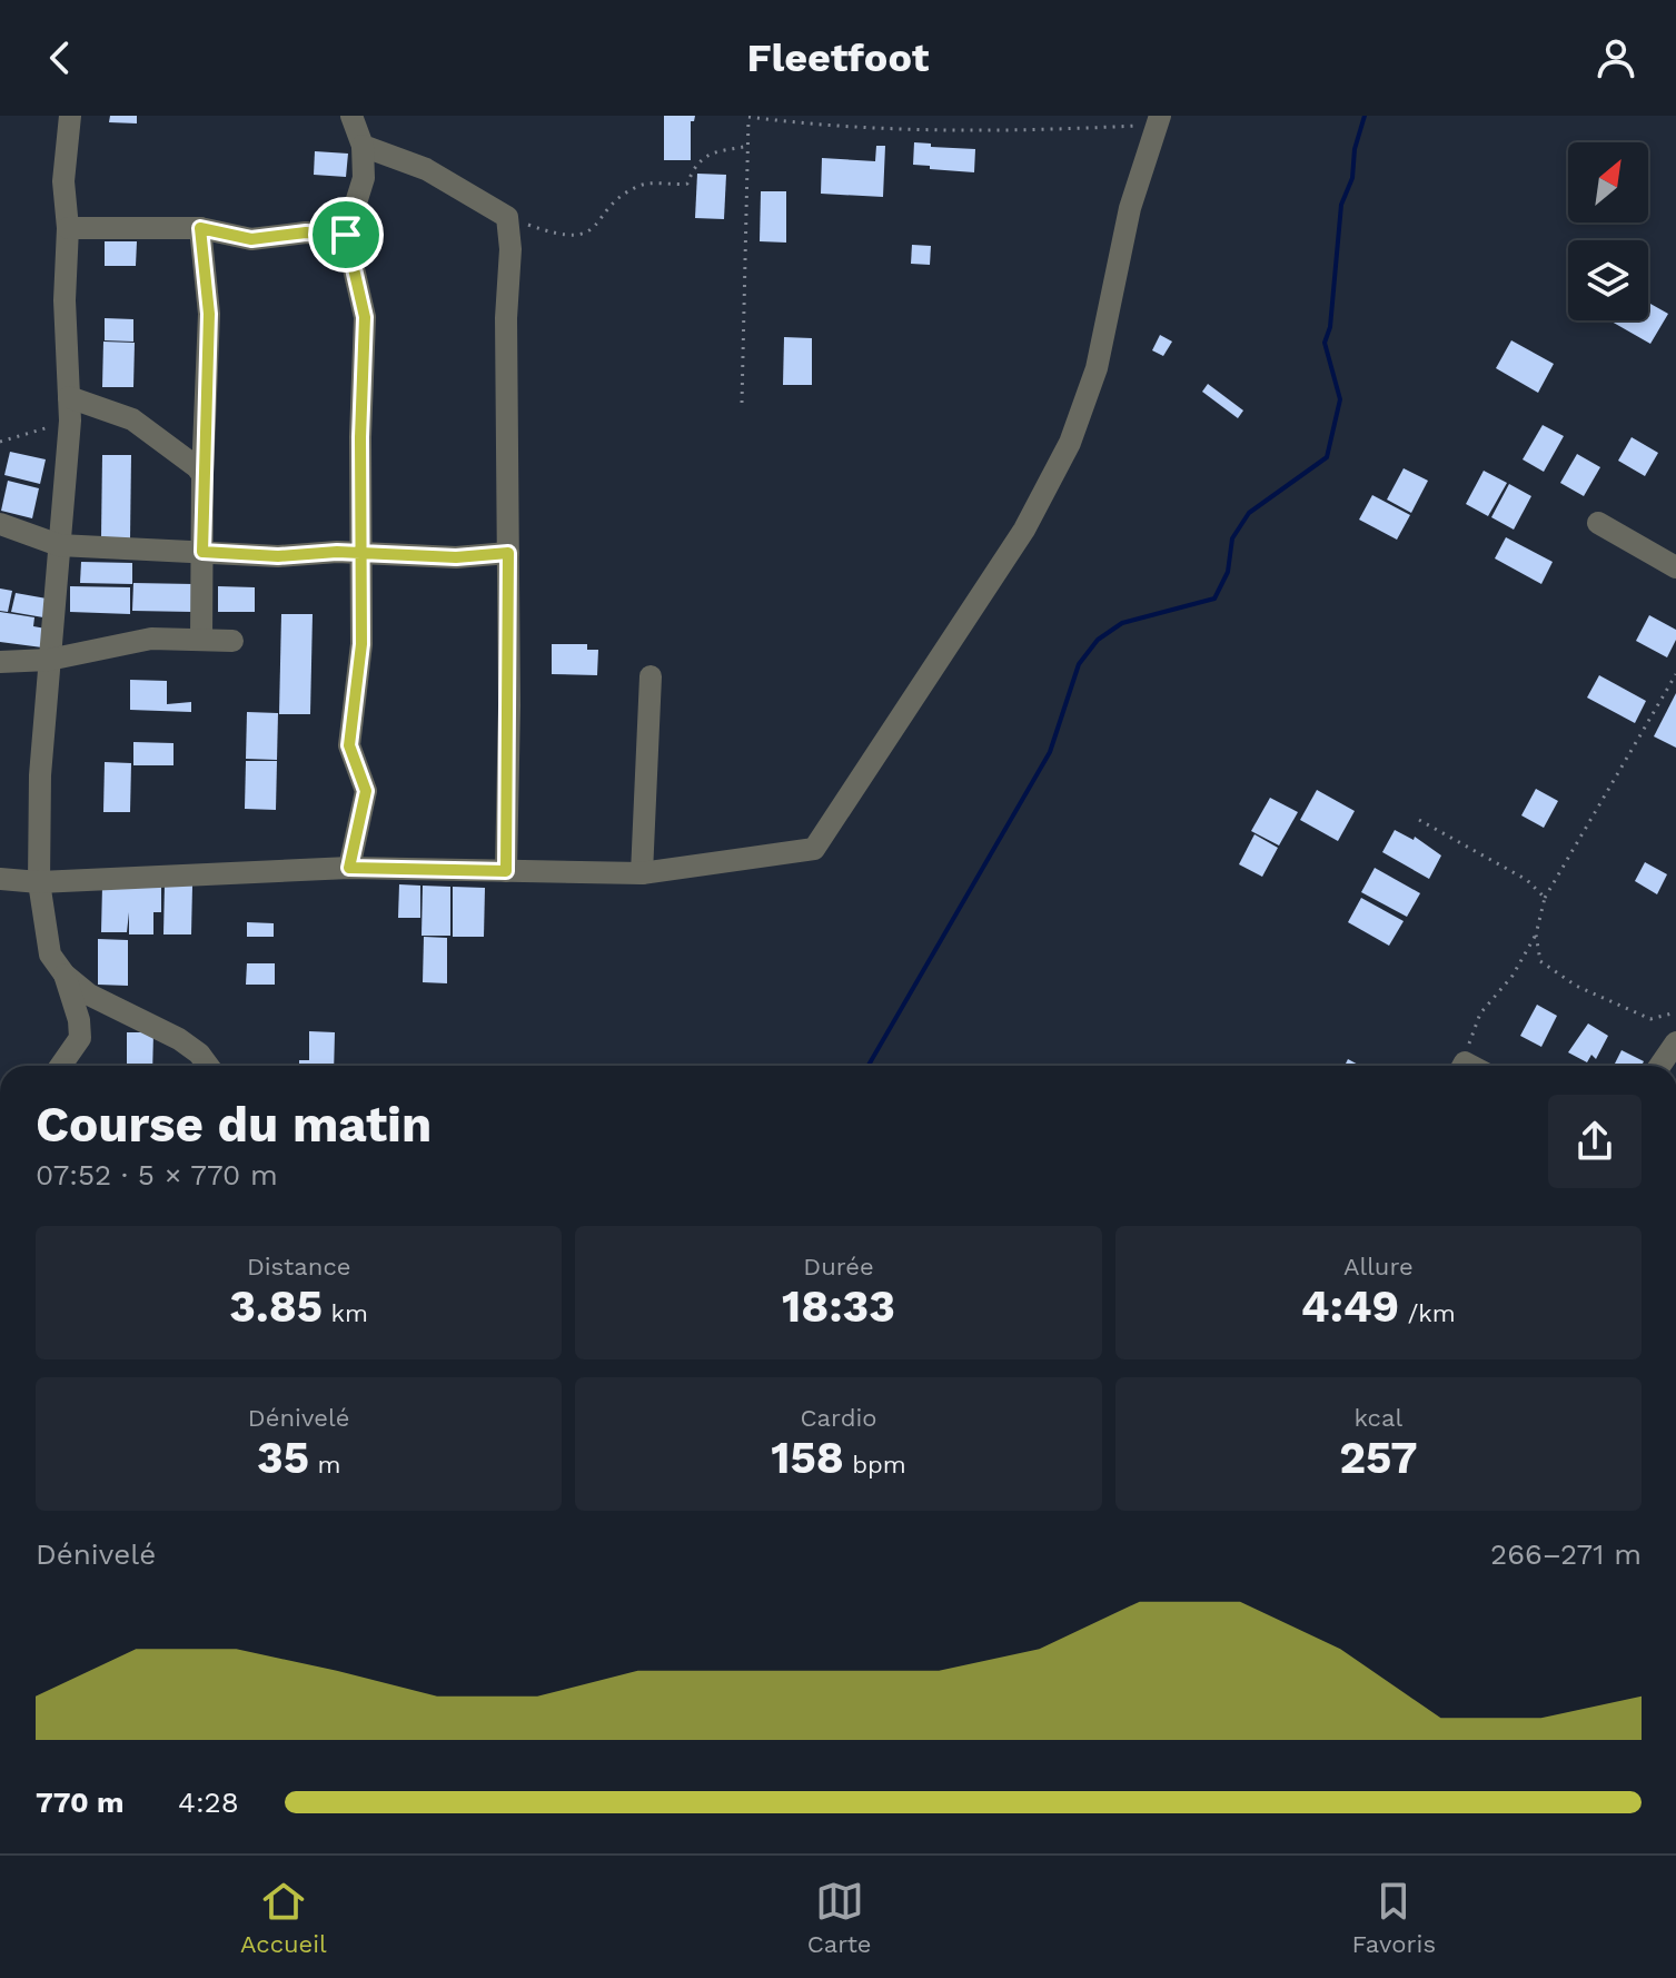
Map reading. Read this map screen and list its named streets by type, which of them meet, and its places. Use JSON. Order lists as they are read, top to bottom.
{
  "north": "top right",
  "page": {
    "header": "Fleetfoot",
    "heading": ["Course du matin", "07:52 · 5 × 770 m"],
    "stats": [
      ["Distance", "3.85 km"],
      ["Durée", "18:33"],
      ["Allure", "4:49 /km"],
      ["Dénivelé", "35 m"],
      ["Cardio", "158 bpm"],
      ["kcal", "257"]
    ],
    "chart": ["Dénivelé", "266–271 m"],
    "list": [
      {
        "name": "770 m",
        "note": "4:28"
      }
    ],
    "tabs": ["Accueil", "Carte", "Favoris"]
  }
}
